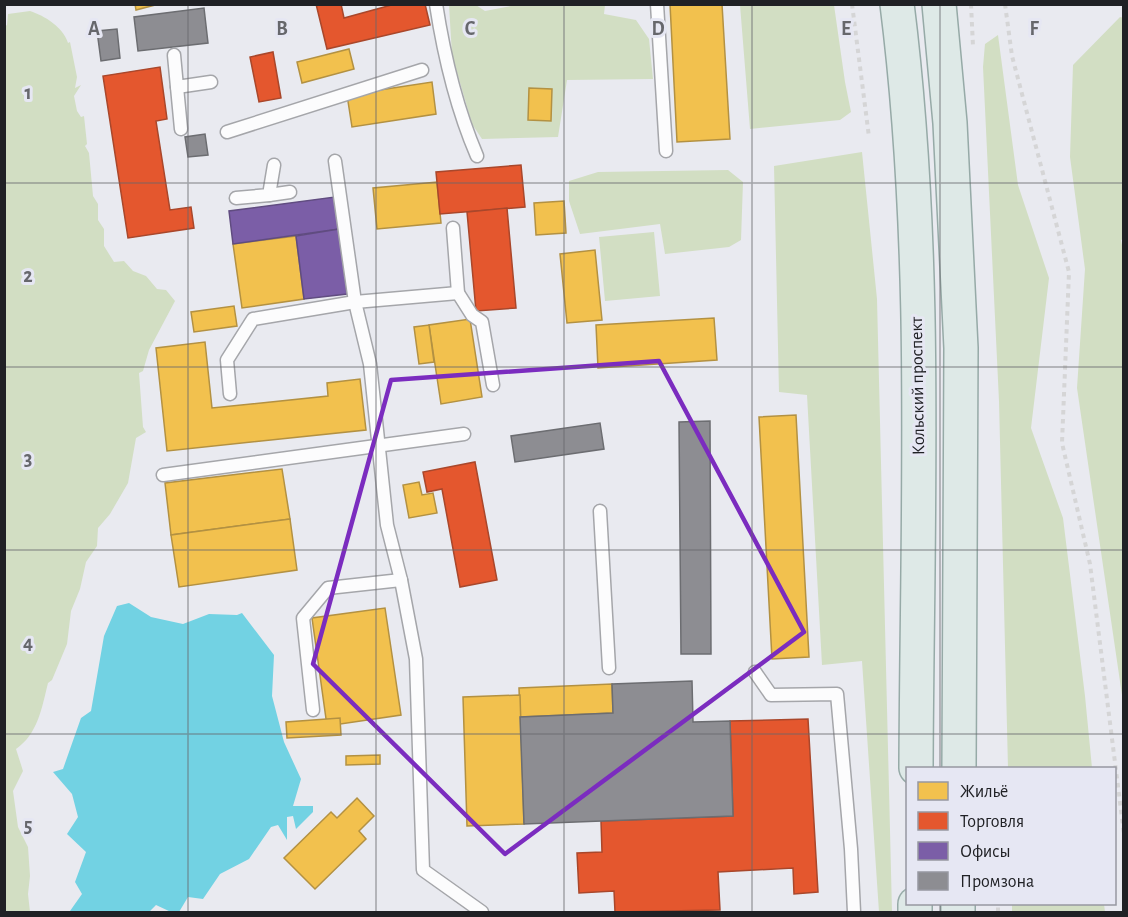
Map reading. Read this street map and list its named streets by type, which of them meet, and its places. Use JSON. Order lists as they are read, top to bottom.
{
  "streets": {
    "main road": ["Кольский проспект"]
  },
  "legend": [
    "Жильё",
    "Торговля",
    "Офисы",
    "Промзона"
  ],
  "grid": {
    "columns": [
      "A",
      "B",
      "C",
      "D",
      "E",
      "F"
    ],
    "rows": [
      "1",
      "2",
      "3",
      "4",
      "5"
    ]
  }
}
